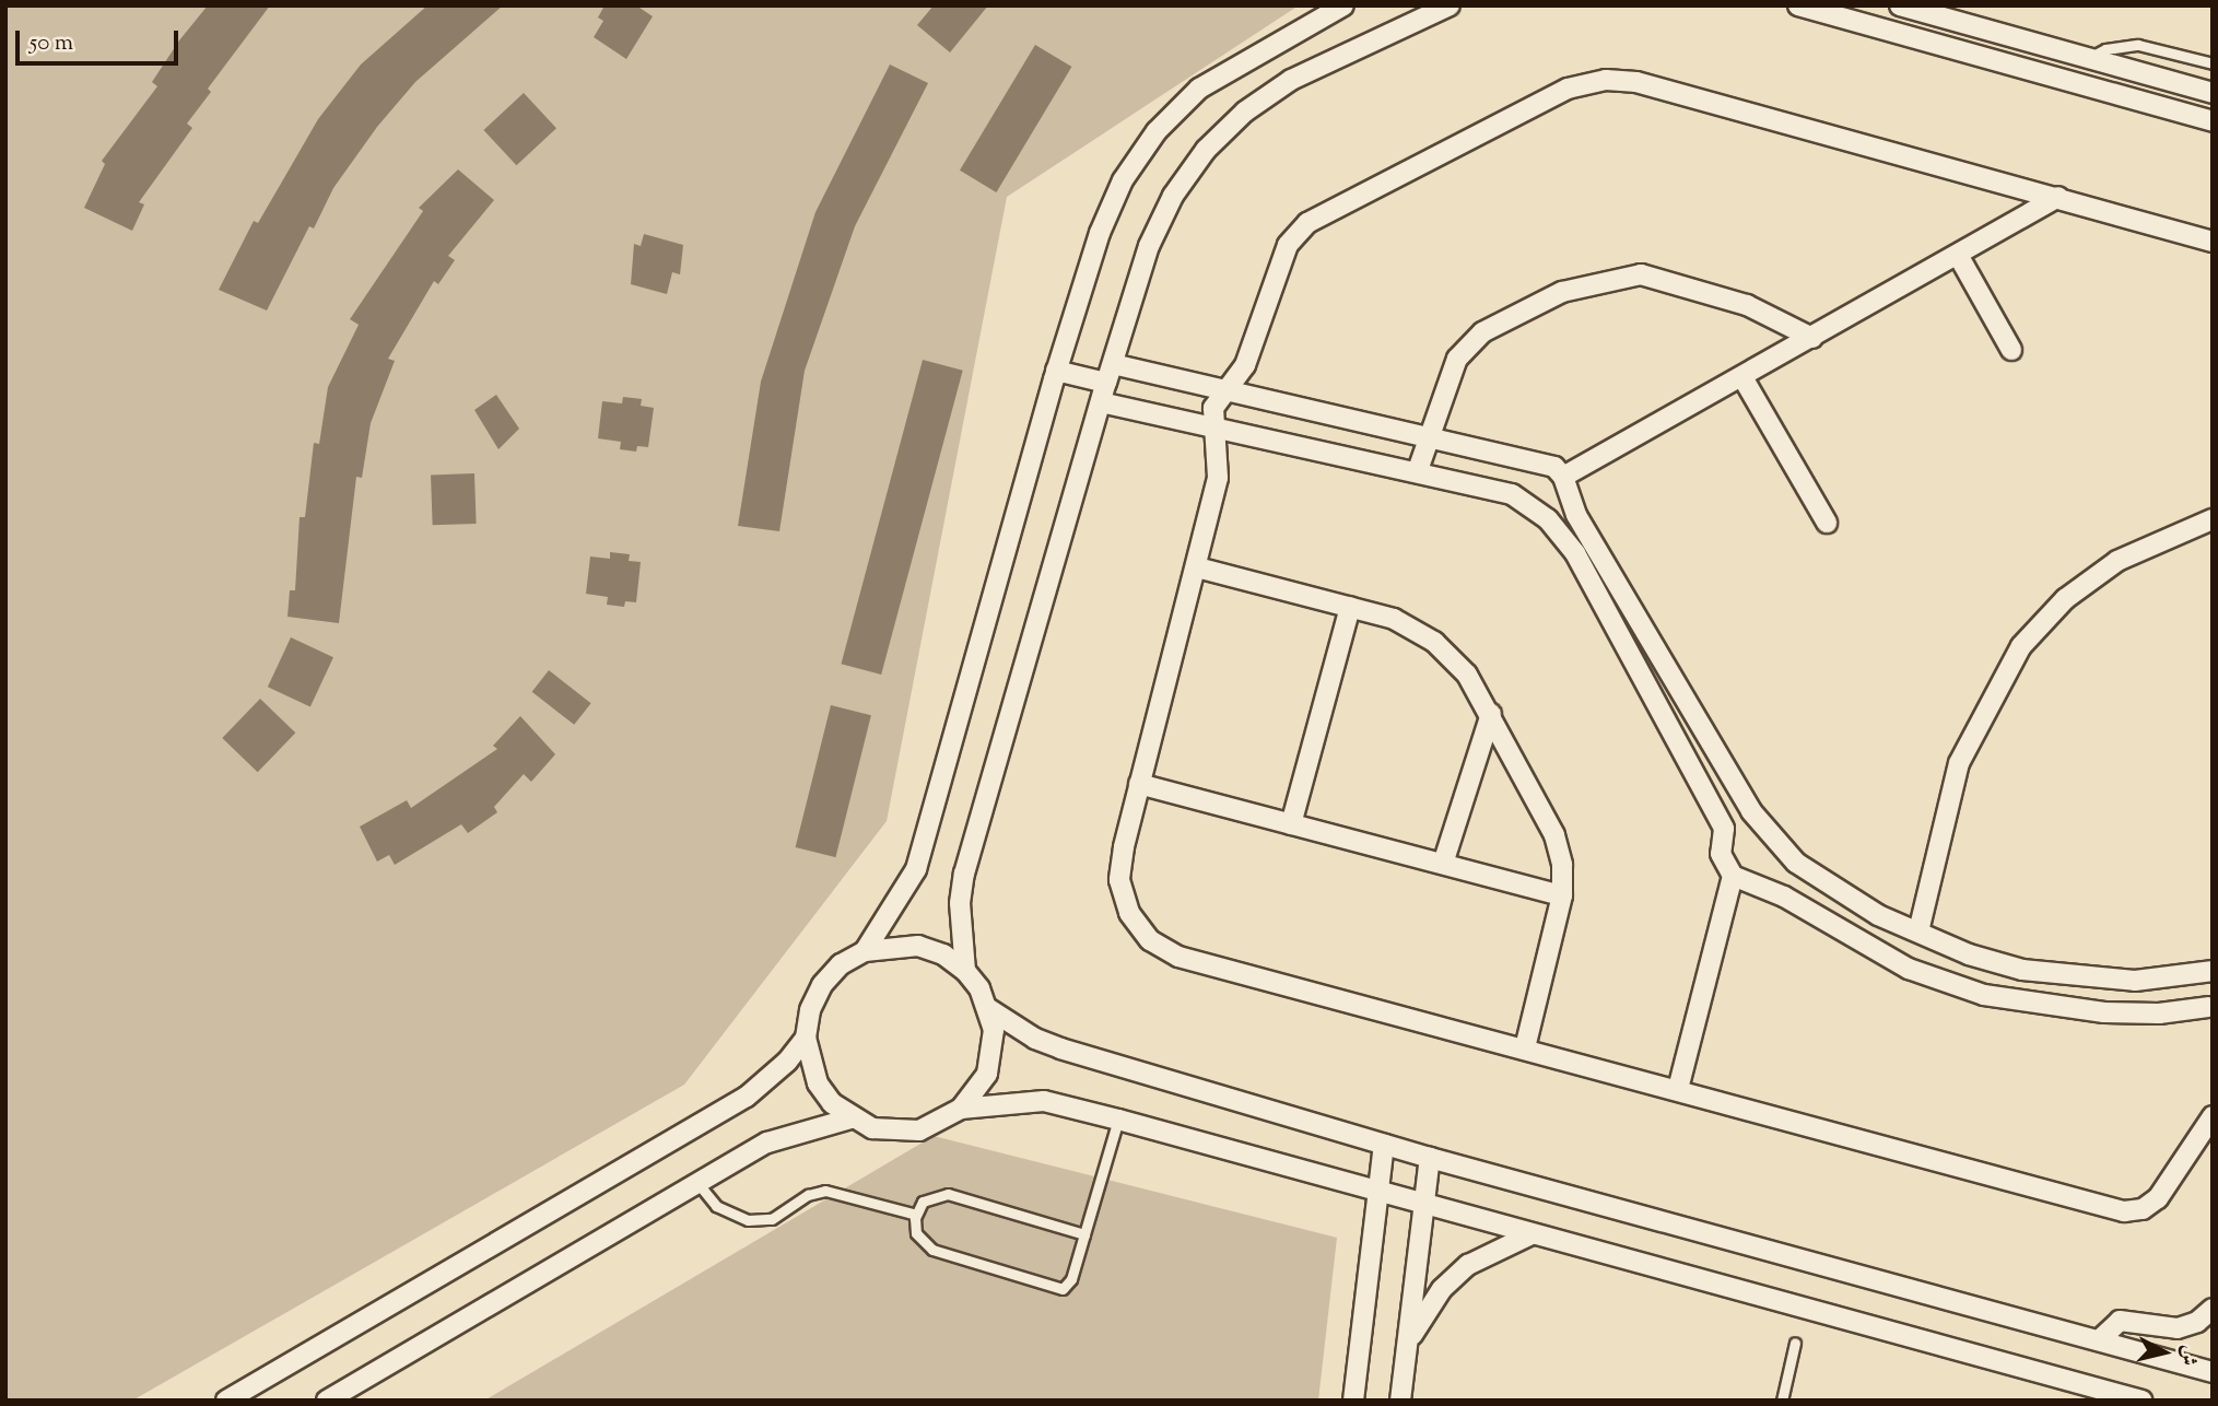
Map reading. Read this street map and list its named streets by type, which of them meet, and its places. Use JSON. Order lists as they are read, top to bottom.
{
  "scale_bar": "50 m",
  "north": "right"
}
